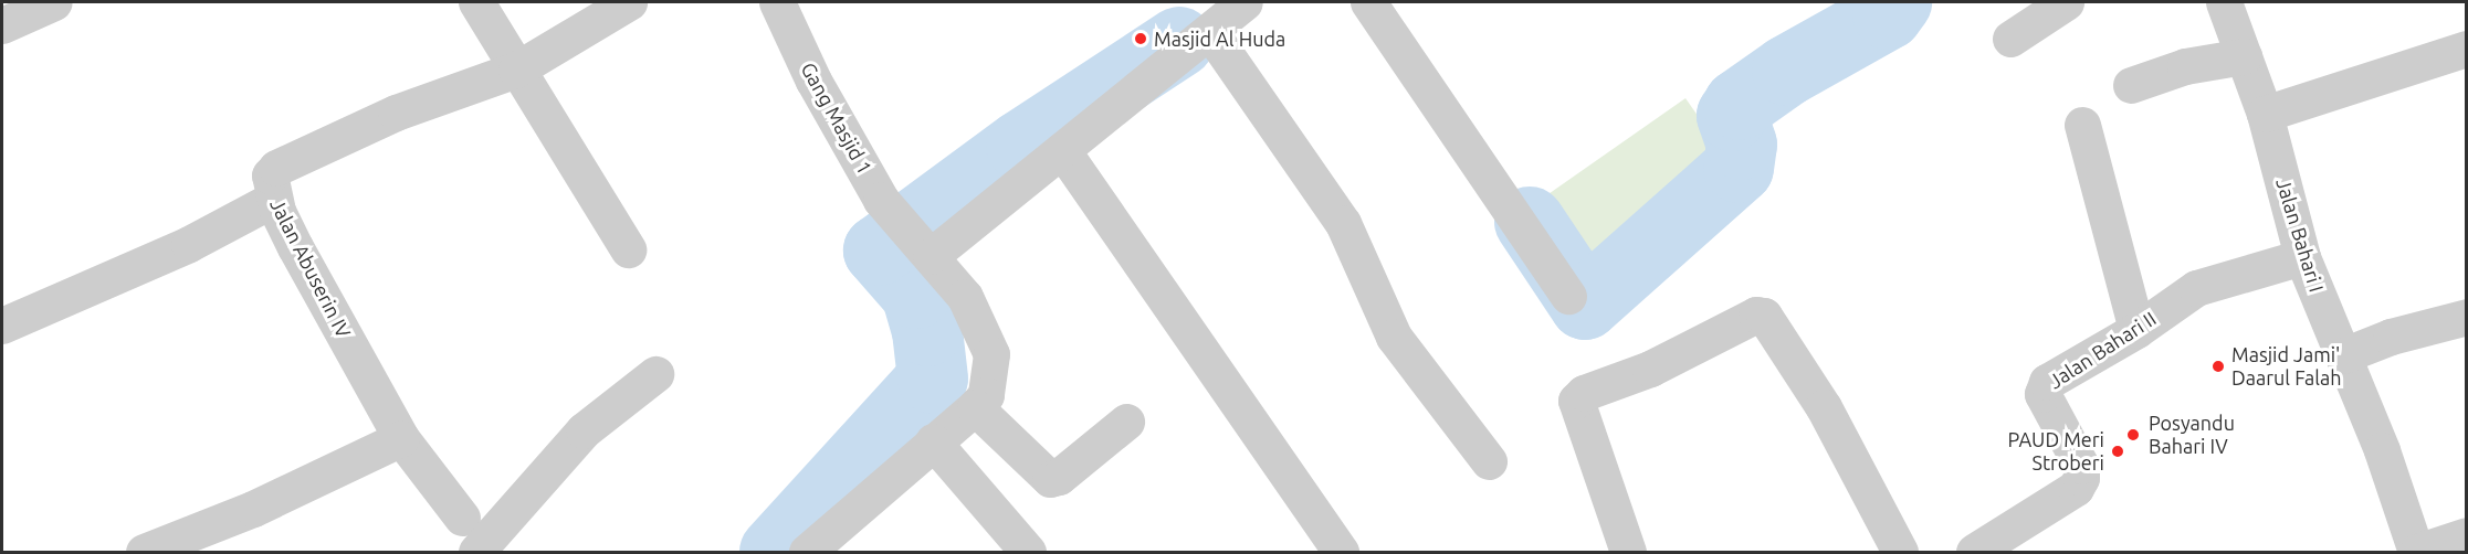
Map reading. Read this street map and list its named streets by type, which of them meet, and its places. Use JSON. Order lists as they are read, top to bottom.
{
  "streets": {
    "street": [
      "Gang Masjid 1",
      "Jalan Bahari I",
      "Jalan Abuserin IV",
      "Jalan Bahari II"
    ]
  },
  "crossings": [
    ["Jalan Bahari I", "Jalan Bahari II"]
  ],
  "places": [
    "Masjid Al Huda",
    "Masjid Jami' Daarul Falah",
    "Posyandu Bahari IV",
    "PAUD Meri Stroberi"
  ]
}
